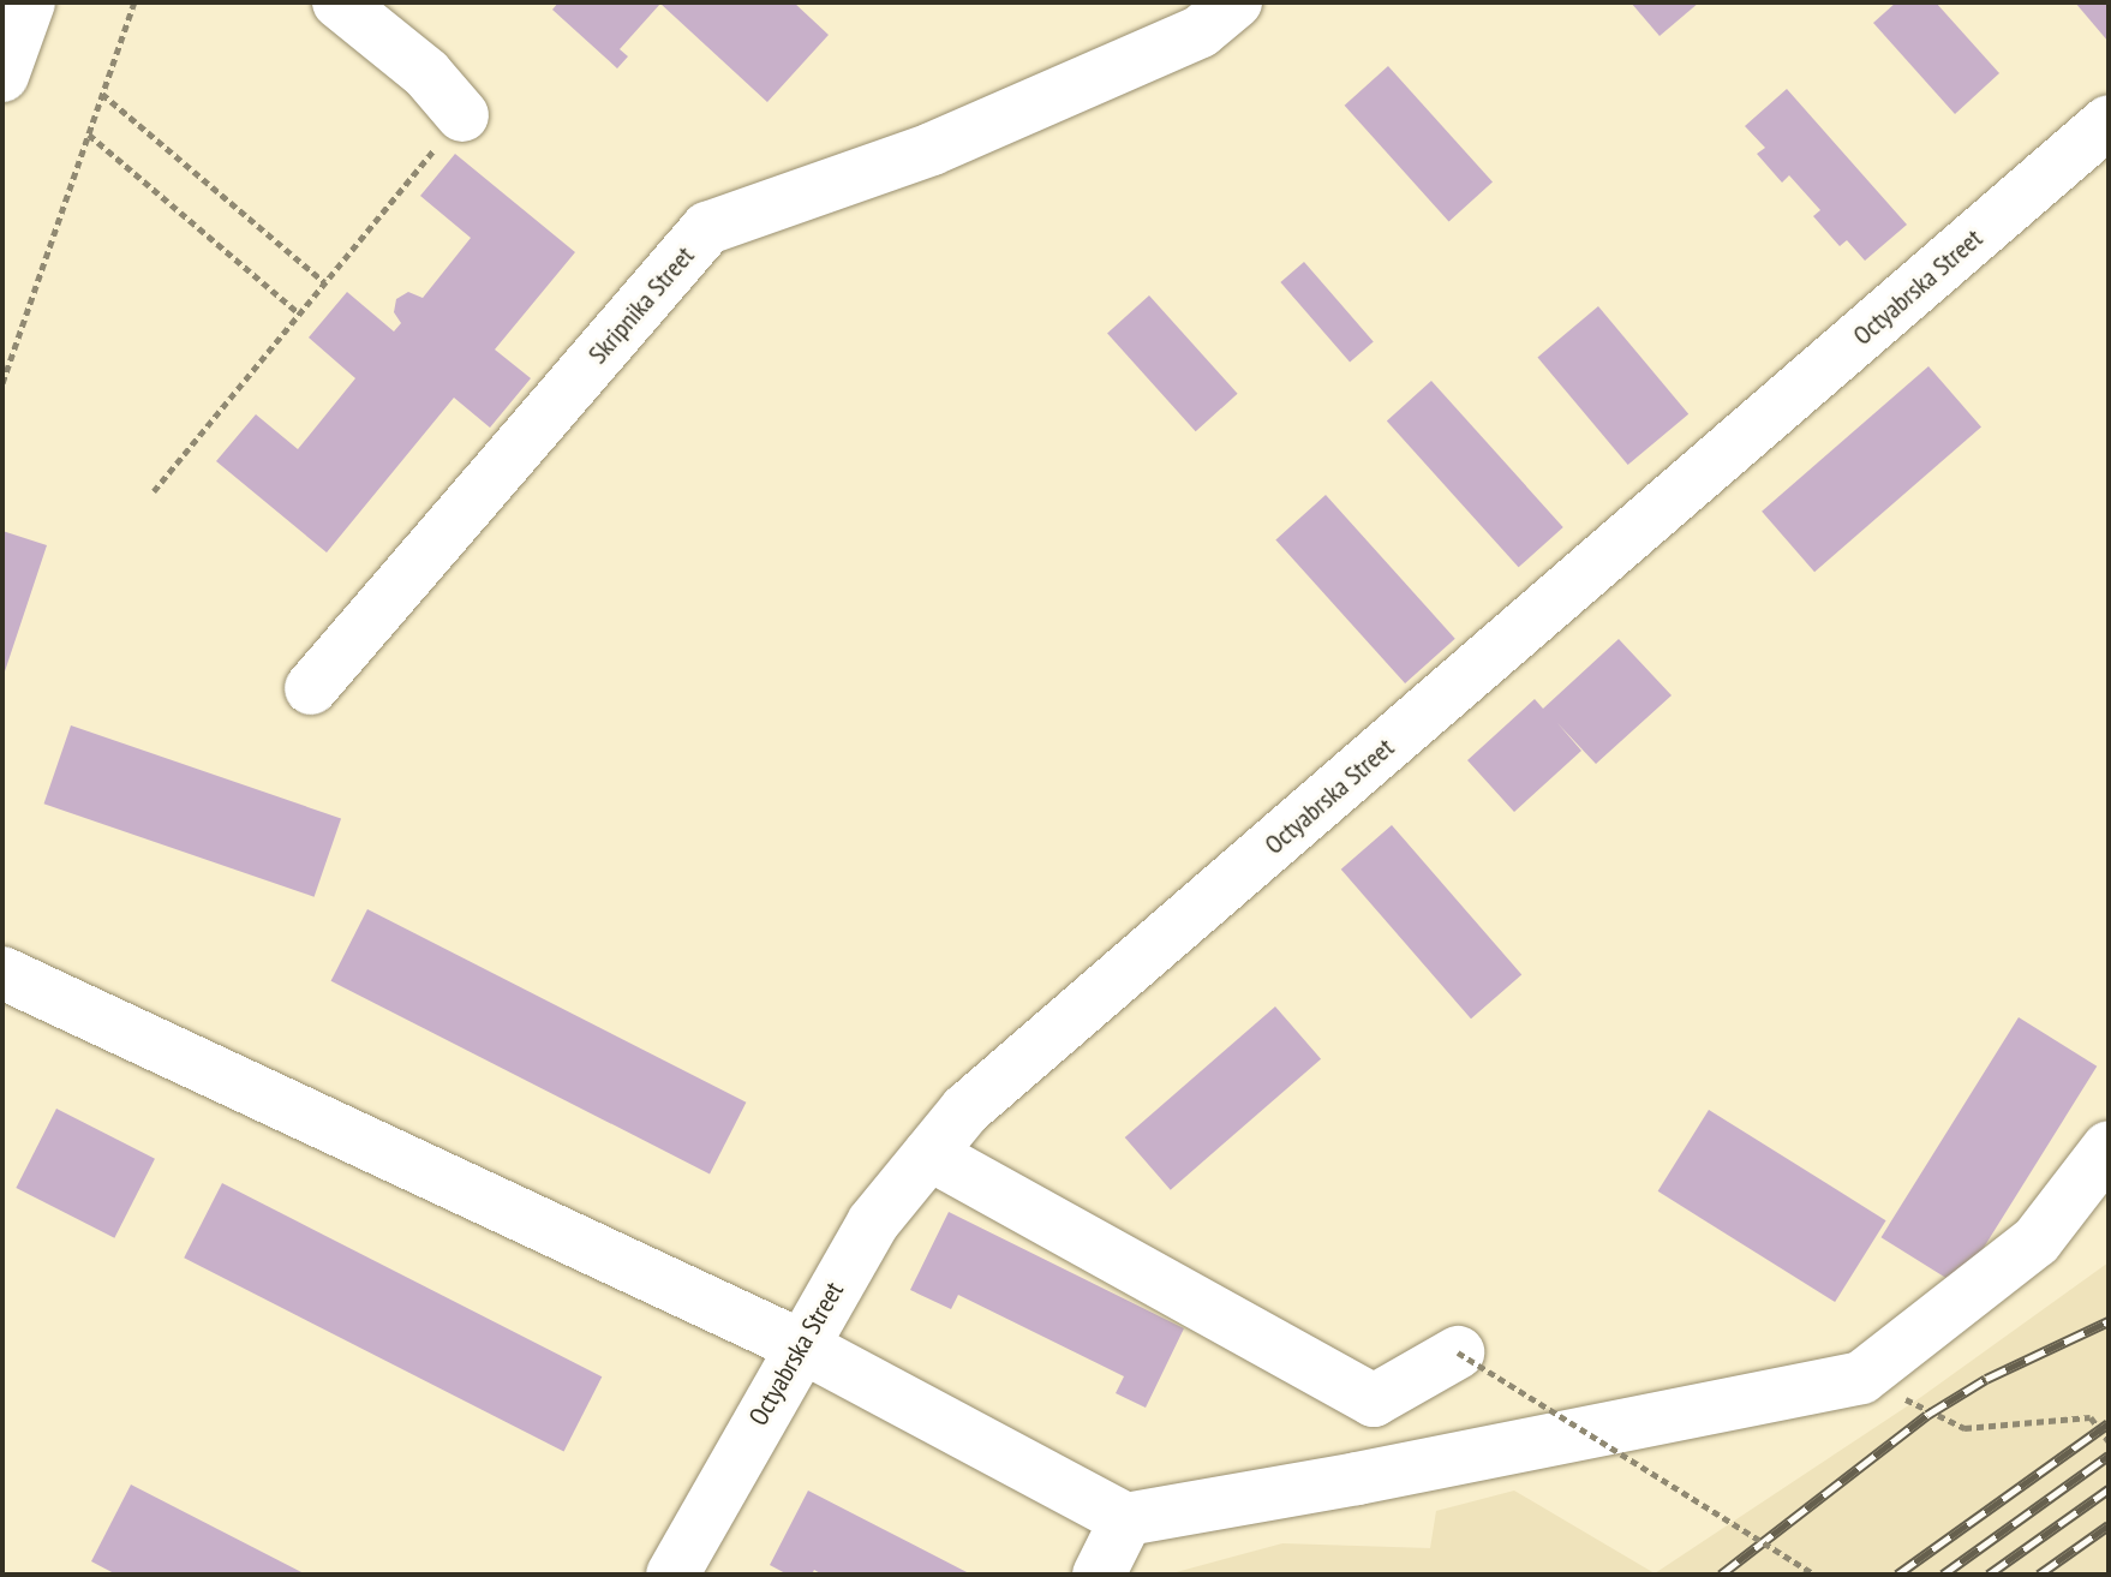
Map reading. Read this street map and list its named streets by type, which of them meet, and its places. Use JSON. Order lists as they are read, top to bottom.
{
  "streets": {
    "main road": ["Octyabrska Street", "Skripnika Street"]
  }
}
